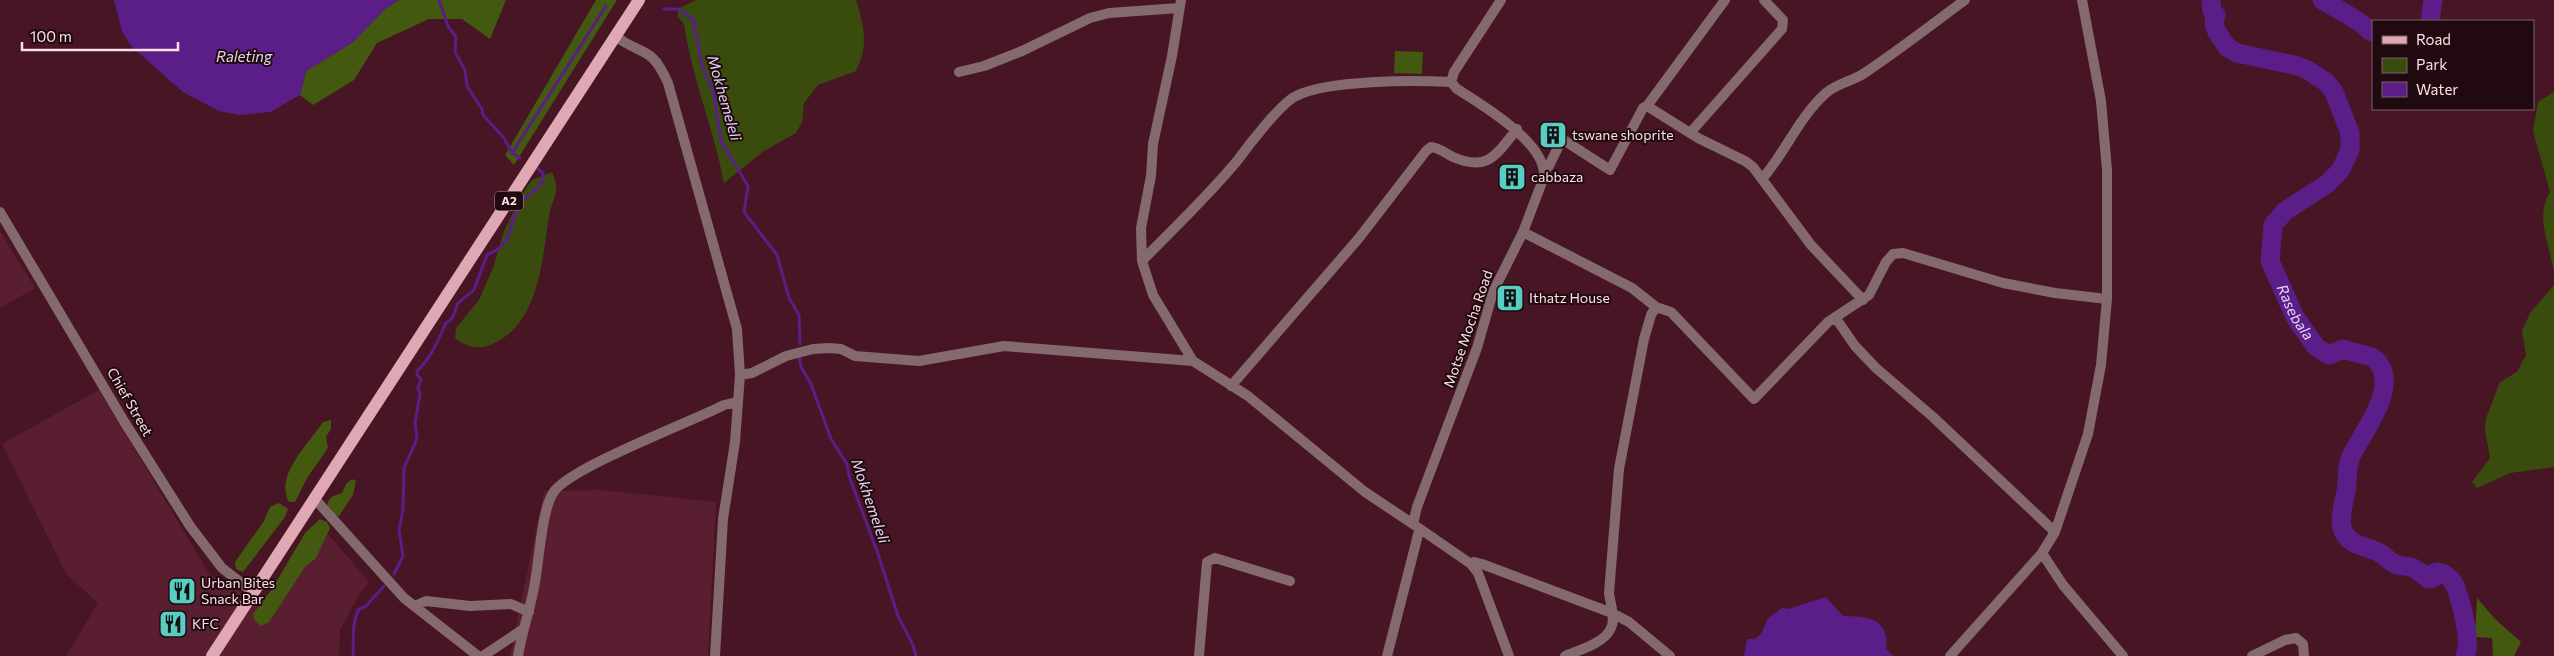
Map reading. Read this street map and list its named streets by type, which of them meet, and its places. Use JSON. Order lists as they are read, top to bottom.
{
  "streets": {
    "main road": ["A2"],
    "street": ["Motse Mocha Road", "Chief Street"]
  },
  "crossings": [
    ["A2", "Chief Street"]
  ],
  "water": ["Raleting", "Mokhemeleli", "Rasebala"],
  "places": {
    "building": ["tswane shoprite", "cabbaza", "Ithatz House"],
    "restaurant": ["Urban Bites Snack Bar", "KFC"]
  },
  "legend": ["Road", "Park", "Water"],
  "scale_bar": "100 m"
}
